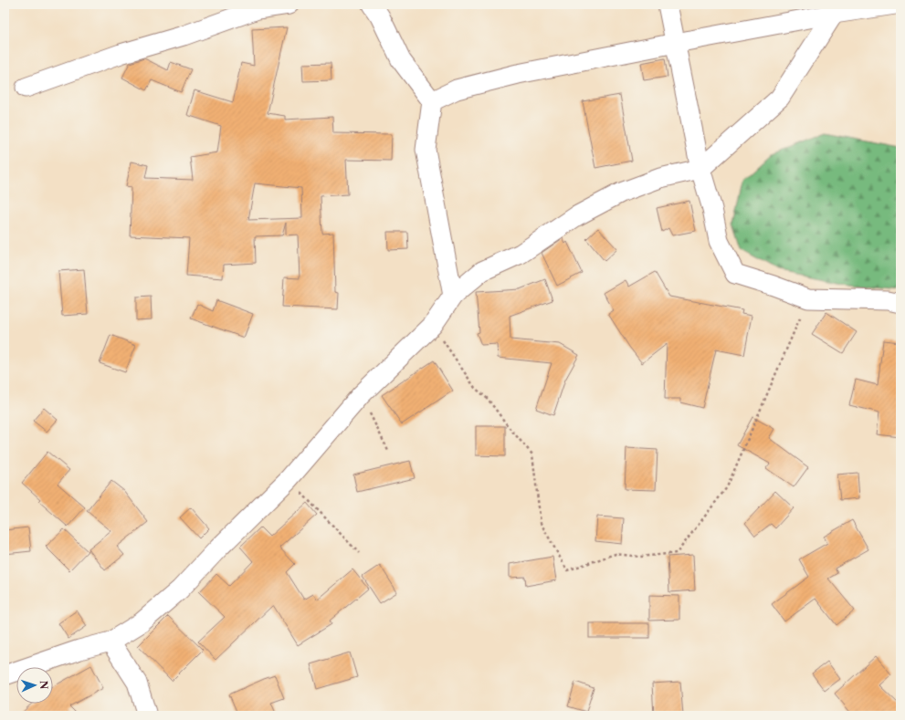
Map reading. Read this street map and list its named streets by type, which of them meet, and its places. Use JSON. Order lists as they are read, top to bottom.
{
  "north": "right"
}
